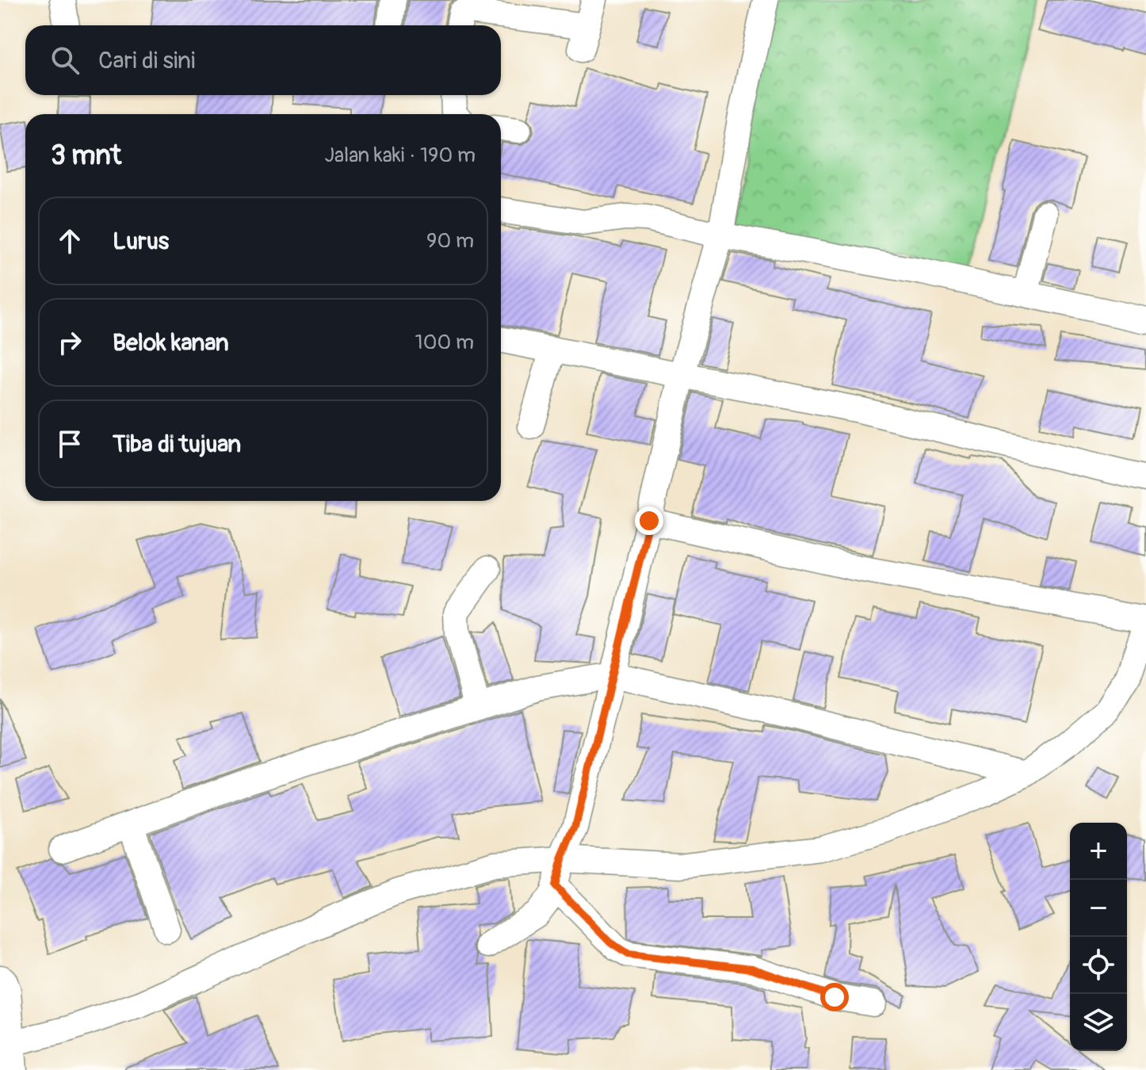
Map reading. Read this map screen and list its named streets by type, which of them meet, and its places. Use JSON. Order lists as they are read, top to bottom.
{
  "page": {
    "search": "Cari di sini",
    "heading": ["3 mnt", "Jalan kaki · 190 m"],
    "list": [
      ["Lurus", "90 m"],
      ["Belok kanan", "100 m"],
      "Tiba di tujuan"
    ],
    "map_buttons": ["+", "−"]
  }
}
